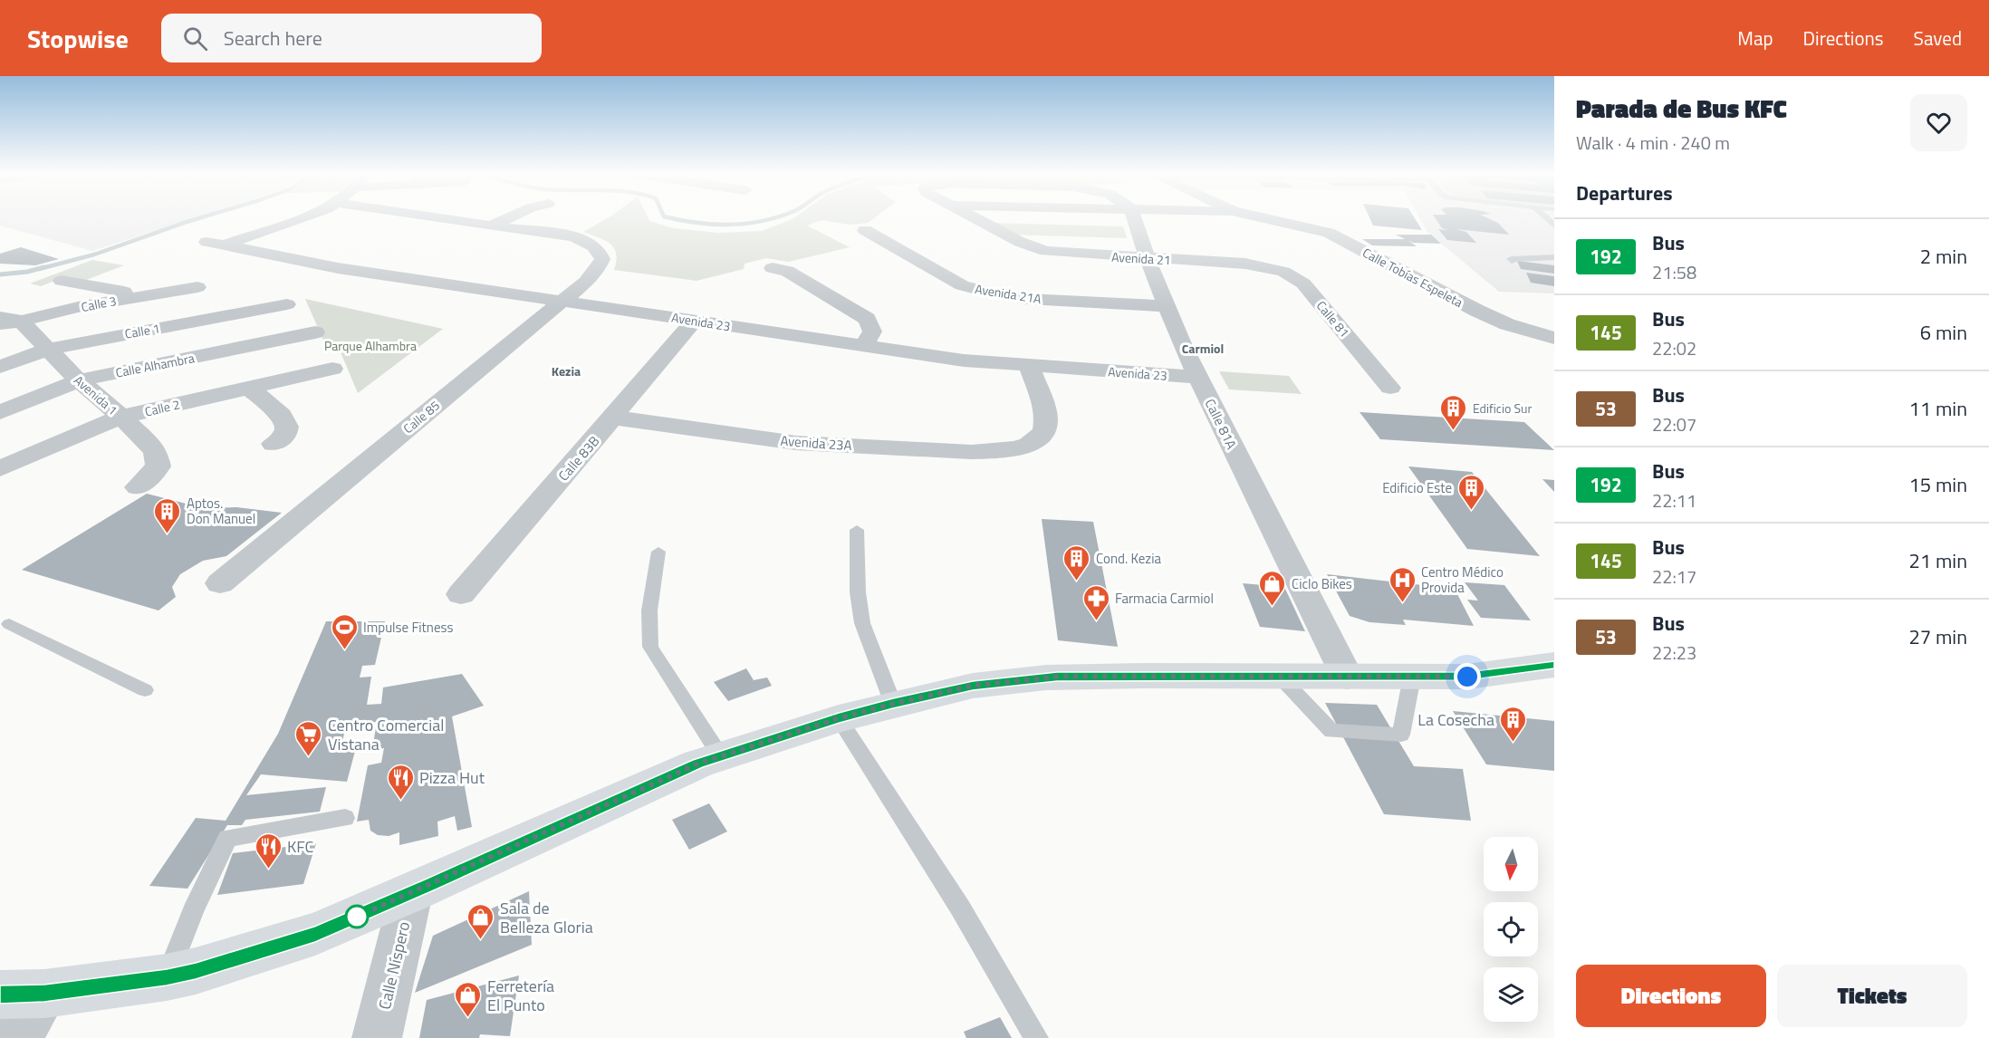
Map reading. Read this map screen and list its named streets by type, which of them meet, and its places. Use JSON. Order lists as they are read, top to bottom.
{
  "streets": {
    "street": [
      "Avenida 21",
      "Calle Tobías Espeleta",
      "Avenida 21A",
      "Calle 3",
      "Calle 81",
      "Avenida 23",
      "Calle 1",
      "Calle Alhambra",
      "Avenida 1",
      "Calle 2",
      "Calle 85",
      "Calle 81A",
      "Avenida 23A",
      "Calle 83B",
      "Calle Níspero"
    ]
  },
  "crossings": [
    ["Avenida 21", "Calle 81"],
    ["Avenida 21", "Calle 81A"],
    ["Avenida 21A", "Calle 81A"],
    ["Calle 3", "Avenida 1"],
    ["Avenida 23", "Calle 85"],
    ["Avenida 23", "Calle 81A"],
    ["Avenida 23", "Avenida 23A"],
    ["Avenida 23", "Calle 83B"],
    ["Calle 1", "Avenida 1"],
    ["Calle Alhambra", "Avenida 1"],
    ["Avenida 1", "Calle 2"],
    ["Avenida 23A", "Calle 83B"]
  ],
  "districts": ["Carmiol", "Kezia"],
  "parks": ["Parque Alhambra"],
  "places": {
    "building": [
      "Edificio Sur",
      "Edificio Este",
      "Aptos. Don Manuel",
      "Cond. Kezia",
      "La Cosecha"
    ],
    "hospital": ["Centro Médico Provida"],
    "shop": ["Ciclo Bikes", "Sala de Belleza Gloria", "Ferretería El Punto"],
    "pharmacy": ["Farmacia Carmiol"],
    "sports": ["Impulse Fitness"],
    "supermarket": ["Centro Comercial Vistana"],
    "restaurant": ["Pizza Hut", "KFC"]
  },
  "lines": ["bus line 192"],
  "north": "bottom",
  "page": {
    "header": "Stopwise",
    "search": "Search here",
    "nav": ["Map", "Directions", "Saved"],
    "heading": [
      ["Parada de Bus KFC", "Walk · 4 min · 240 m"],
      "Departures"
    ],
    "list": [
      {
        "mark": "192",
        "name": "Bus",
        "note": "21:58",
        "value": "2 min"
      },
      {
        "mark": "145",
        "name": "Bus",
        "note": "22:02",
        "value": "6 min"
      },
      {
        "mark": "53",
        "name": "Bus",
        "note": "22:07",
        "value": "11 min"
      },
      {
        "mark": "192",
        "name": "Bus",
        "note": "22:11",
        "value": "15 min"
      },
      {
        "mark": "145",
        "name": "Bus",
        "note": "22:17",
        "value": "21 min"
      },
      {
        "mark": "53",
        "name": "Bus",
        "note": "22:23",
        "value": "27 min"
      }
    ],
    "buttons": ["Directions", "Tickets"]
  }
}
